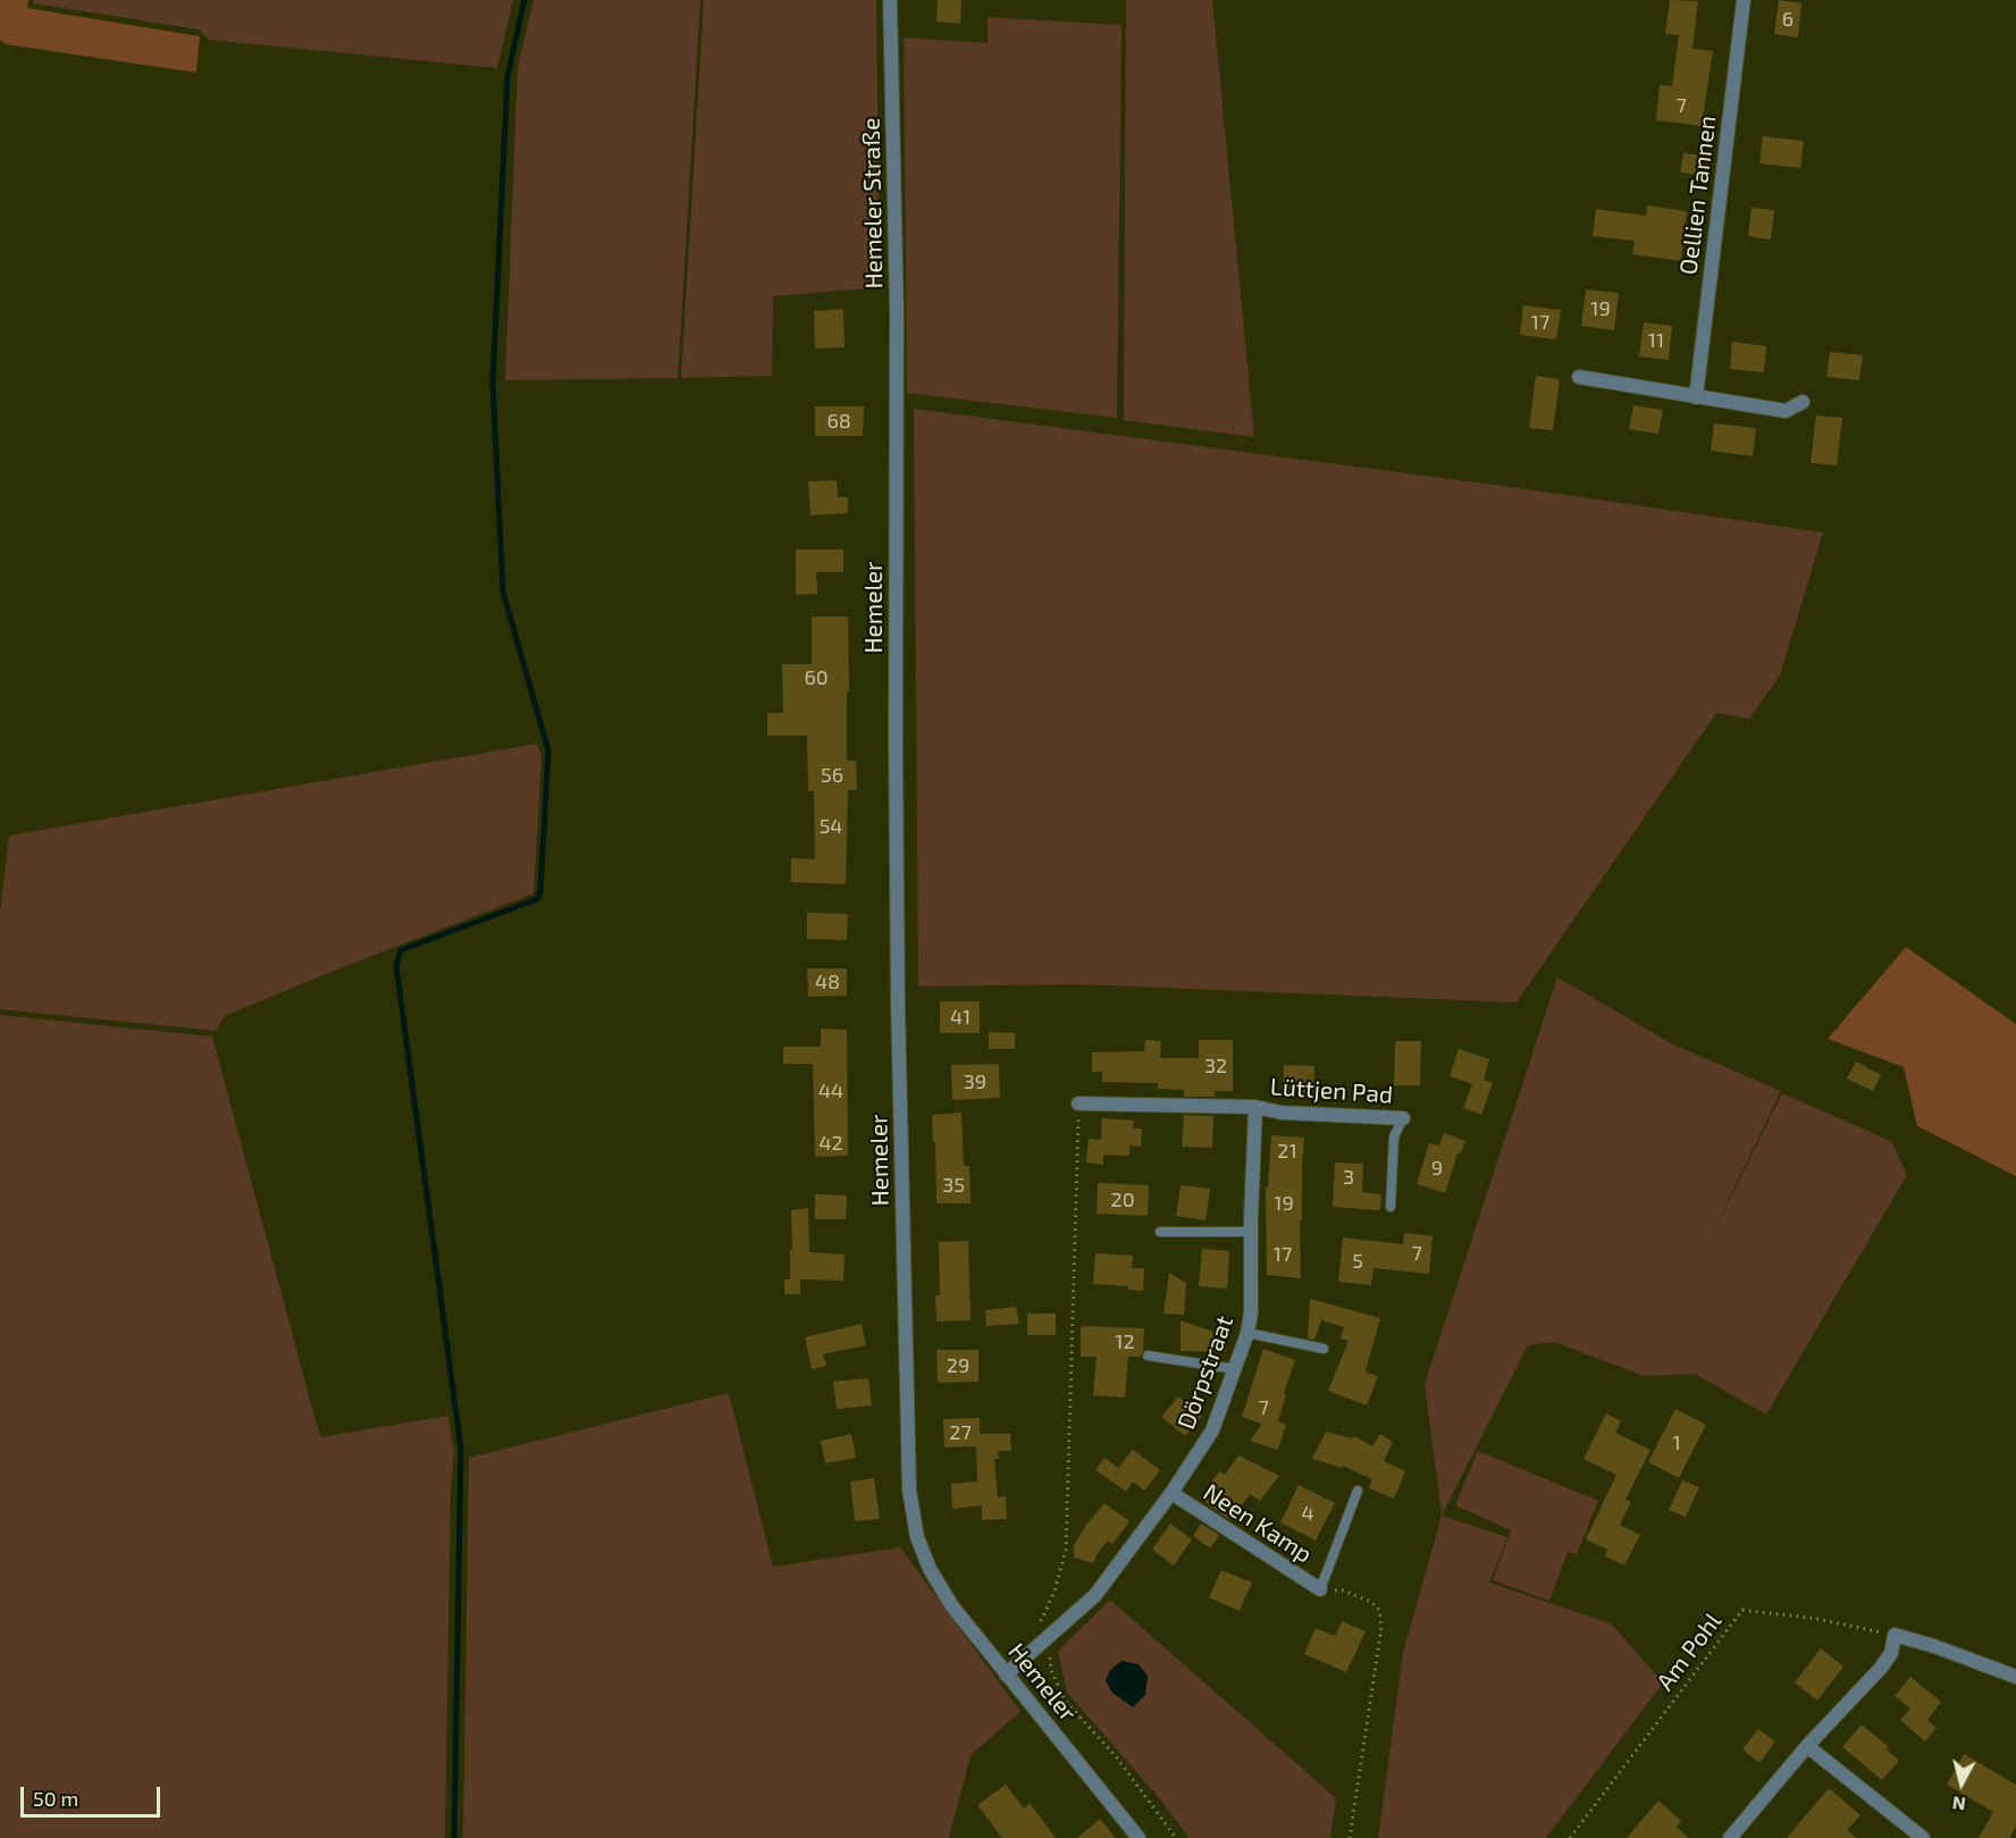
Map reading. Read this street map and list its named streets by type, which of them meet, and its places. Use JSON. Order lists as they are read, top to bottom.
{
  "streets": {
    "street": [
      "Oellien Tannen",
      "Hemeler Straße",
      "Hemeler",
      "Lüttjen Pad",
      "Dörpstraat",
      "Neen Kamp"
    ],
    "path": ["Am Pohl"]
  },
  "crossings": [
    ["Hemeler Straße", "Hemeler"],
    ["Hemeler", "Dörpstraat"],
    ["Lüttjen Pad", "Dörpstraat"],
    ["Dörpstraat", "Neen Kamp"]
  ],
  "house_numbers": [
    "6",
    "7",
    "19",
    "17",
    "11",
    "68",
    "60",
    "56",
    "54",
    "48",
    "41",
    "32",
    "39",
    "44",
    "42",
    "21",
    "9",
    "3",
    "35",
    "20",
    "19",
    "7",
    "17",
    "5",
    "12",
    "29",
    "7",
    "27",
    "1",
    "4"
  ],
  "scale_bar": "50 m",
  "north": "bottom"
}
